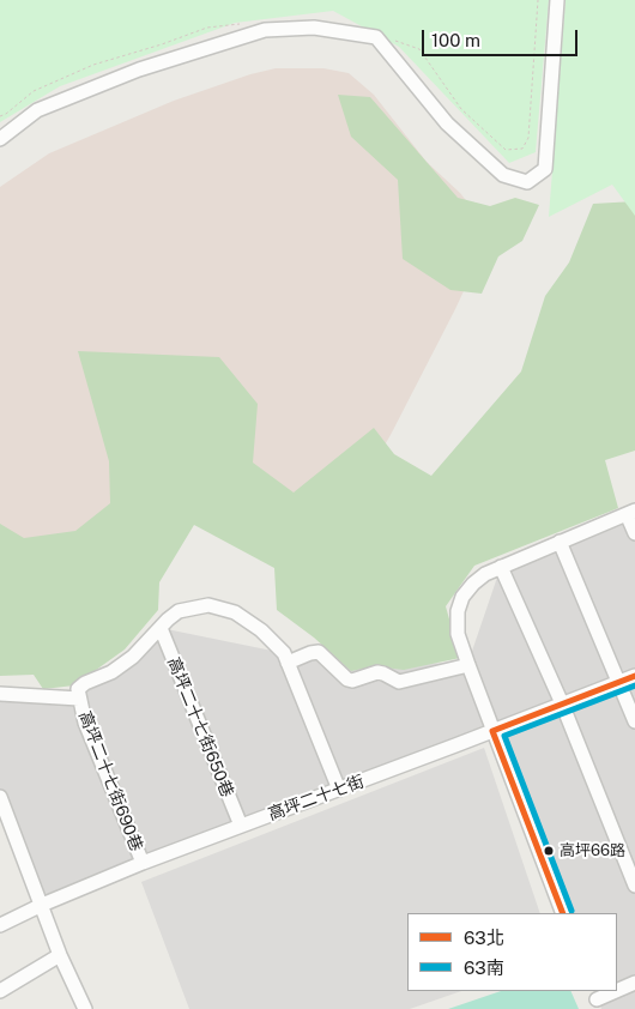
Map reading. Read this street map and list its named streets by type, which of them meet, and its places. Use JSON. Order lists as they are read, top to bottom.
{
  "streets": {
    "street": ["高坪二十七街650巷", "高坪二十七街690巷", "高坪二十七街"]
  },
  "crossings": [
    ["高坪二十七街650巷", "高坪二十七街"],
    ["高坪二十七街690巷", "高坪二十七街"]
  ],
  "places": ["高坪66路"],
  "lines": ["transit line 63北", "transit line 63南"],
  "legend": ["63北", "63南"],
  "scale_bar": "100 m"
}
